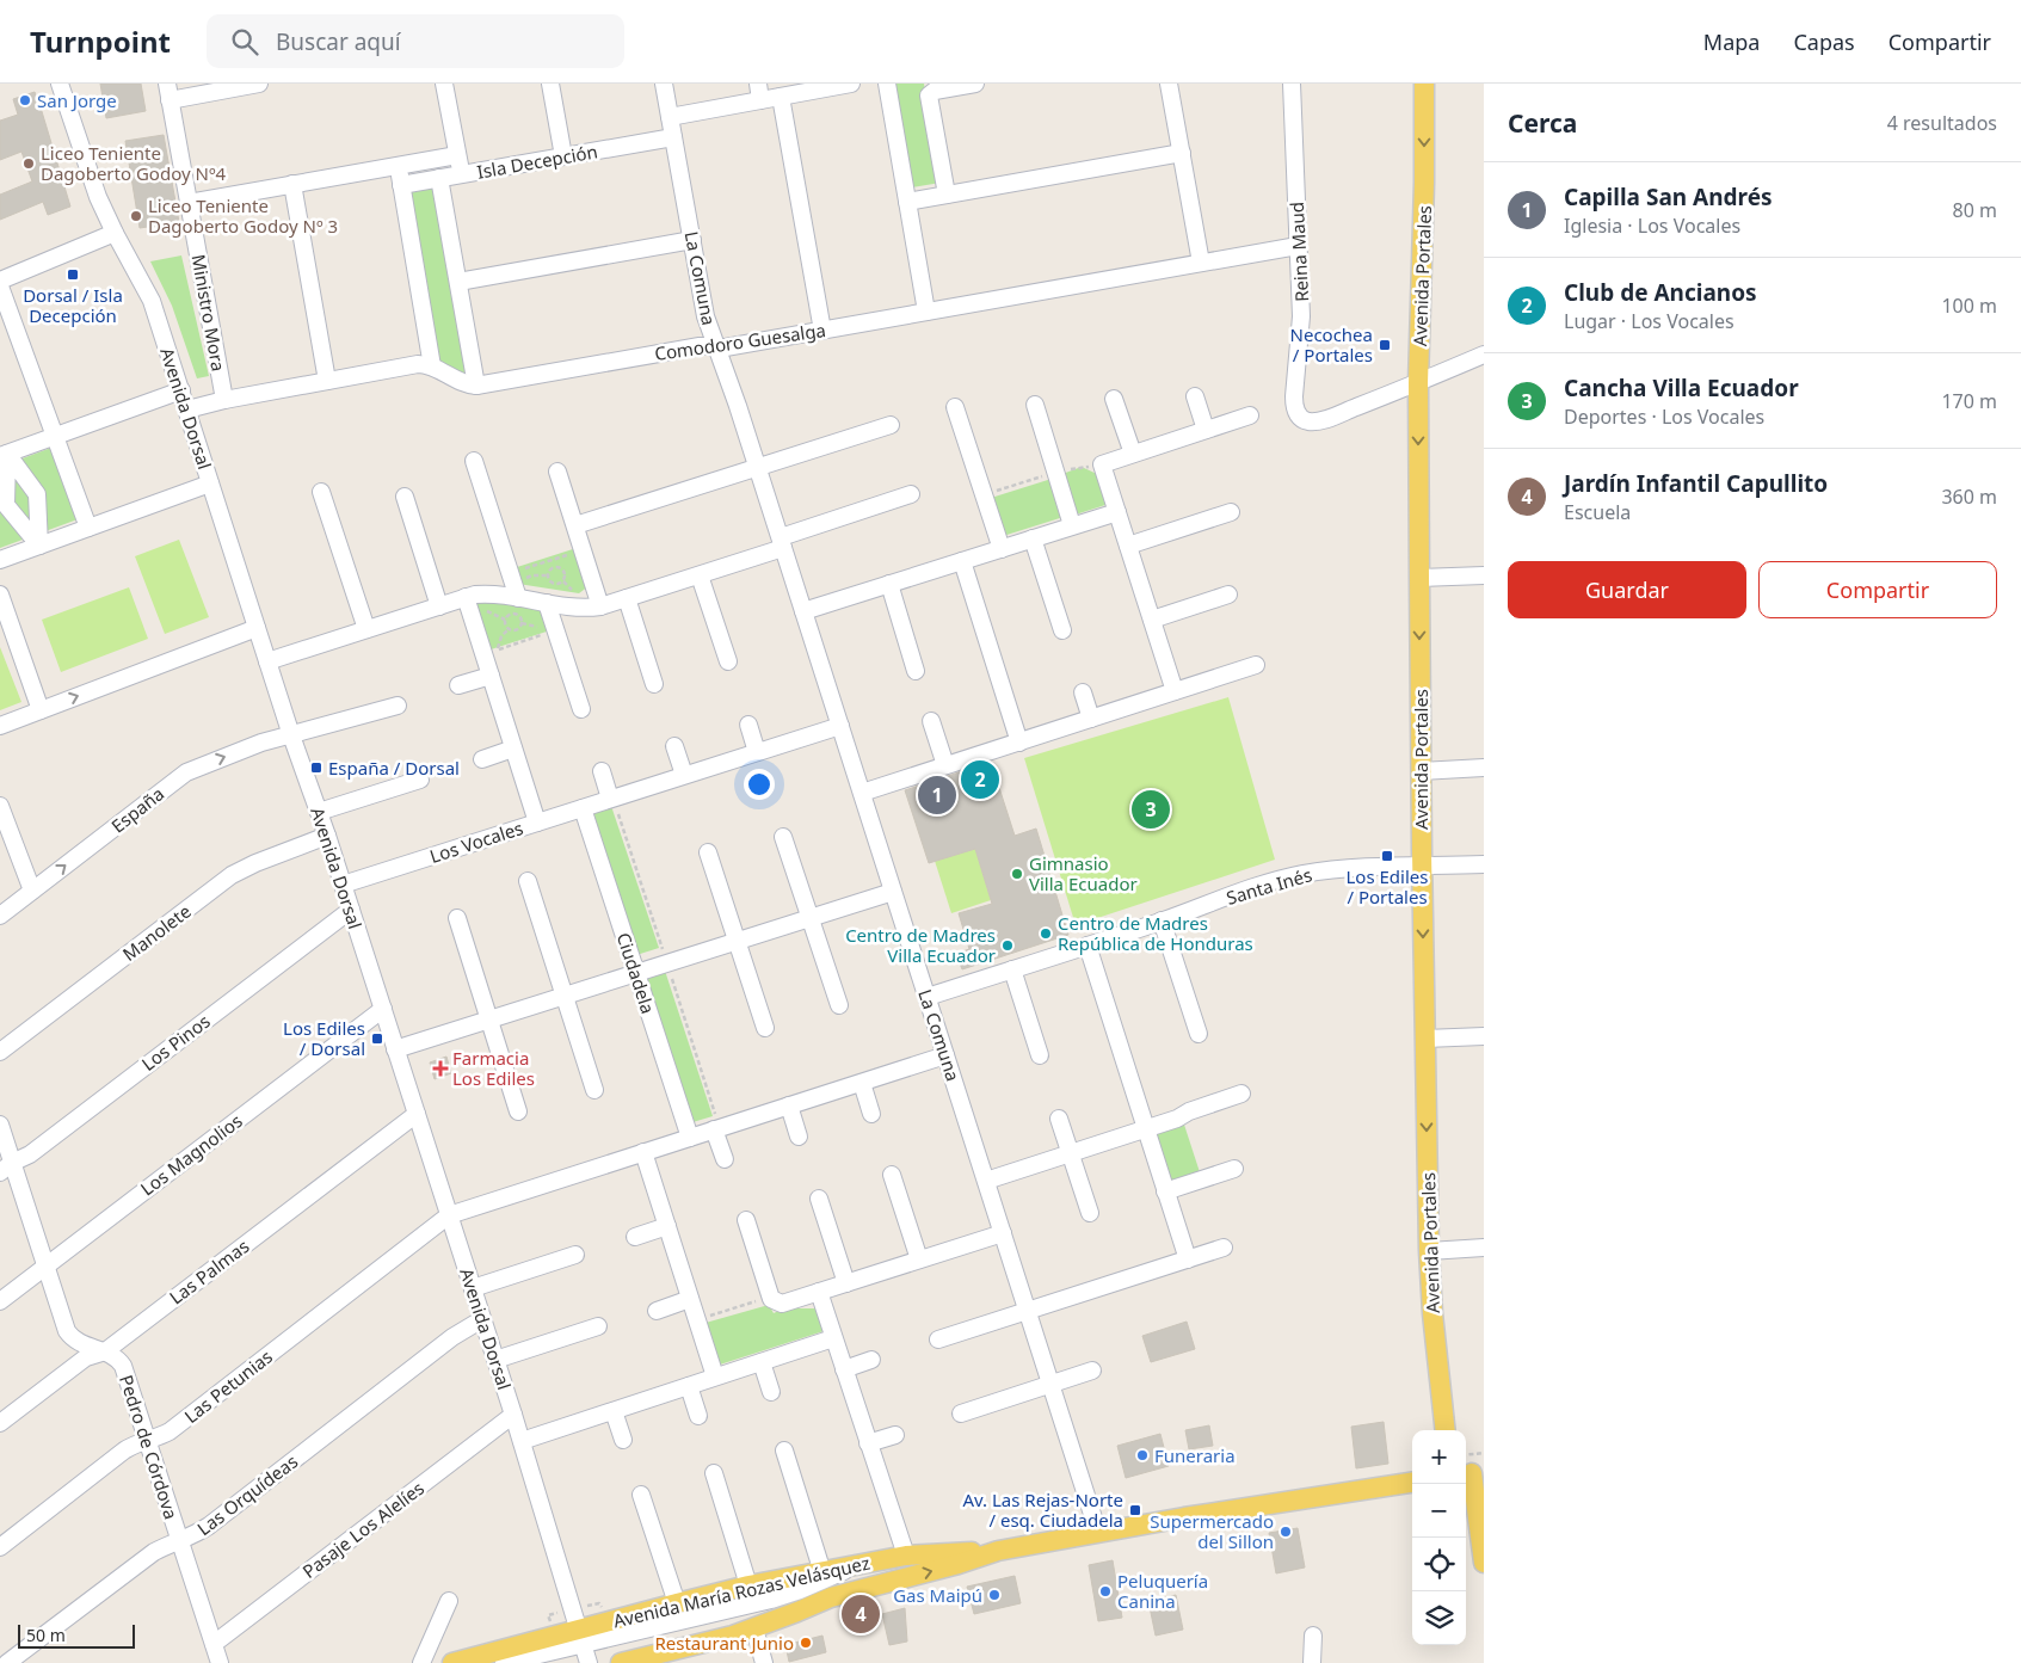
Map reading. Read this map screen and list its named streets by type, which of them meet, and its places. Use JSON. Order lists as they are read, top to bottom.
{
  "streets": {
    "main road": ["Avenida Portales", "Avenida María Rozas Velásquez"],
    "street": [
      "Isla Decepción",
      "Reina Maud",
      "La Comuna",
      "Ministro Mora",
      "Comodoro Guesalga",
      "Avenida Dorsal",
      "España",
      "Los Vocales",
      "Santa Inés",
      "Manolete",
      "Ciudadela",
      "Los Pinos",
      "Los Magnolios",
      "Las Palmas",
      "Las Petunias",
      "Pedro de Córdova",
      "Las Orquídeas",
      "Pasaje Los Alelíes"
    ]
  },
  "crossings": [
    ["Isla Decepción", "La Comuna"],
    ["Isla Decepción", "Ministro Mora"],
    ["Reina Maud", "Avenida Portales"],
    ["Reina Maud", "Comodoro Guesalga"],
    ["Avenida Portales", "Santa Inés"],
    ["La Comuna", "Comodoro Guesalga"],
    ["La Comuna", "Los Vocales"],
    ["La Comuna", "Santa Inés"],
    ["La Comuna", "Avenida María Rozas Velásquez"],
    ["Avenida Dorsal", "España"],
    ["Avenida Dorsal", "Los Vocales"],
    ["Avenida Dorsal", "Manolete"],
    ["Avenida Dorsal", "Los Pinos"],
    ["Avenida Dorsal", "Los Magnolios"],
    ["Avenida Dorsal", "Las Palmas"],
    ["Avenida Dorsal", "Las Petunias"],
    ["Avenida Dorsal", "Las Orquídeas"],
    ["Avenida Dorsal", "Pasaje Los Alelíes"],
    ["Avenida Dorsal", "Avenida María Rozas Velásquez"],
    ["Los Vocales", "Ciudadela"],
    ["Los Pinos", "Pedro de Córdova"],
    ["Los Magnolios", "Pedro de Córdova"],
    ["Las Palmas", "Pedro de Córdova"],
    ["Las Petunias", "Pedro de Córdova"],
    ["Pedro de Córdova", "Las Orquídeas"],
    ["Pedro de Córdova", "Pasaje Los Alelíes"]
  ],
  "one_way": ["Avenida Portales"],
  "places": {
    "other": [
      "San Jorge",
      "Liceo Teniente Dagoberto Godoy Nº4",
      "Liceo Teniente Dagoberto Godoy Nº 3",
      "Gimnasio Villa Ecuador",
      "Centro de Madres República de Honduras",
      "Centro de Madres Villa Ecuador",
      "Funeraria",
      "Supermercado del Sillon",
      "Peluquería Canina",
      "Gas Maipú",
      "Restaurant Junio"
    ],
    "transit": [
      "Dorsal / Isla Decepción",
      "Necochea / Portales",
      "España / Dorsal",
      "Los Ediles / Portales",
      "Los Ediles / Dorsal",
      "Av. Las Rejas-Norte / esq. Ciudadela"
    ],
    "health": ["Farmacia Los Ediles"]
  },
  "scale_bar": "50 m",
  "page": {
    "header": "Turnpoint",
    "search": "Buscar aquí",
    "nav": ["Mapa", "Capas", "Compartir"],
    "heading": ["Cerca", "4 resultados"],
    "list": [
      {
        "mark": "1",
        "name": "Capilla San Andrés",
        "note": "Iglesia · Los Vocales",
        "value": "80 m"
      },
      {
        "mark": "2",
        "name": "Club de Ancianos",
        "note": "Lugar · Los Vocales",
        "value": "100 m"
      },
      {
        "mark": "3",
        "name": "Cancha Villa Ecuador",
        "note": "Deportes · Los Vocales",
        "value": "170 m"
      },
      {
        "mark": "4",
        "name": "Jardín Infantil Capullito",
        "note": "Escuela",
        "value": "360 m"
      }
    ],
    "buttons": ["Guardar", "Compartir"],
    "pins": [
      "2",
      "1",
      "3",
      "4"
    ],
    "map_buttons": ["+", "−"],
    "scale": "50 m"
  }
}
